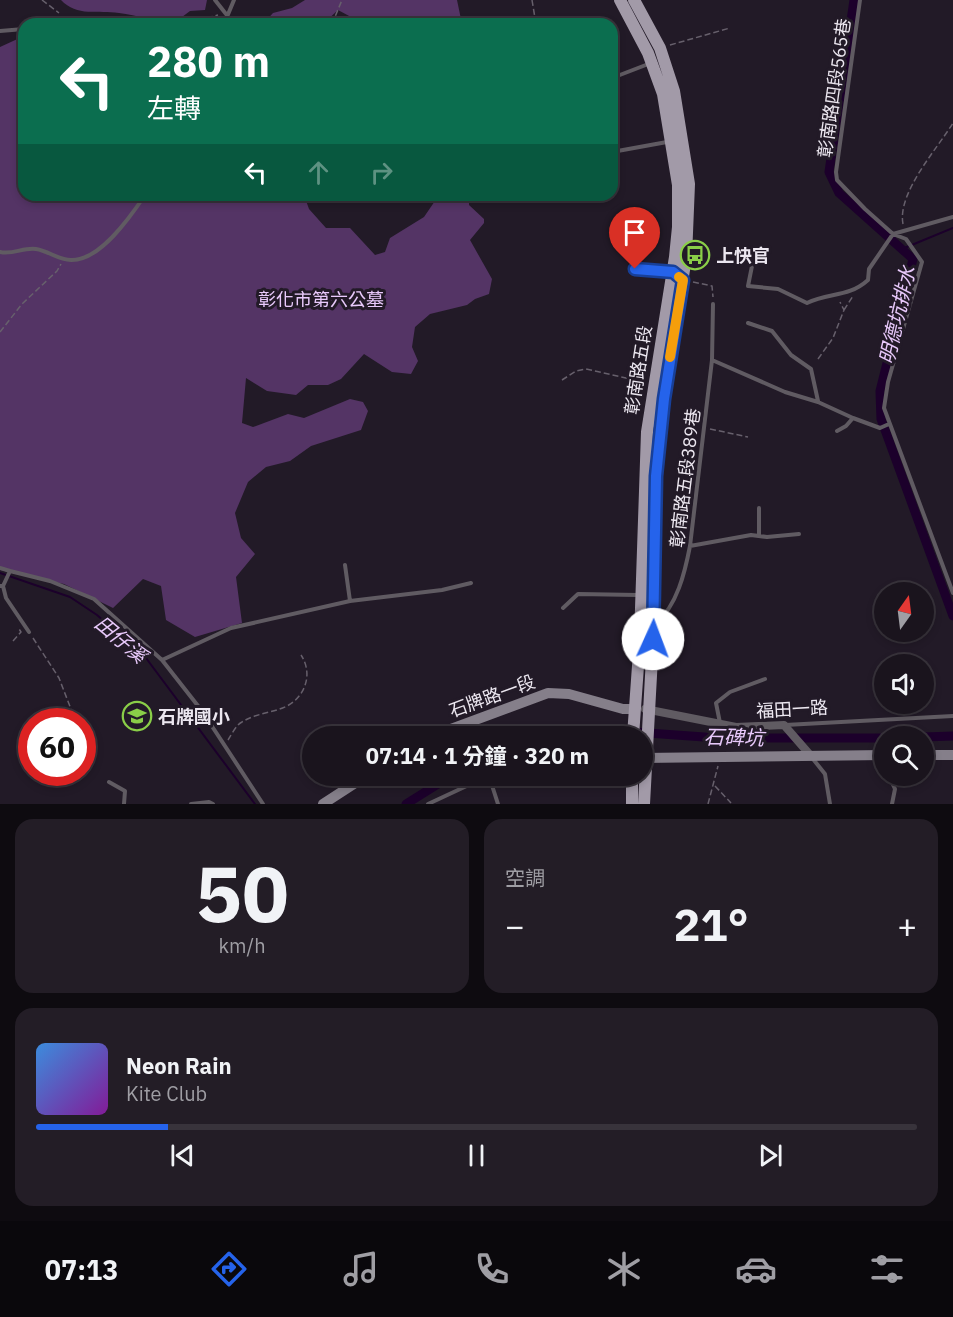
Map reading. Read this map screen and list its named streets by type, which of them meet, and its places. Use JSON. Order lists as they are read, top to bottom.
{
  "streets": {
    "main road": ["彰南路五段"],
    "street": ["石牌路一段", "福田一路"],
    "lane": ["彰南路四段565巷", "彰南路五段389巷"]
  },
  "crossings": [
    ["彰南路五段", "彰南路五段389巷"],
    ["彰南路五段", "石牌路一段"],
    ["彰南路五段", "福田一路"],
    ["石牌路一段", "福田一路"]
  ],
  "water": ["明德坑排水", "田仔溪", "石碑坑"],
  "parks": ["彰化市第六公墓"],
  "places": {
    "bus stop": ["上快官"],
    "school or university": ["石牌國小"]
  },
  "north": "top",
  "page": {
    "turn": ["280 m", "左轉"],
    "limit": "60",
    "trip": "07:14 · 1 分鐘 · 320 m",
    "tile": [
      ["50", "km/h"],
      "空調"
    ],
    "heat": ["−", "21°", "+"],
    "song": ["Neon Rain", "Kite Club"],
    "tabs": "07:13"
  }
}
